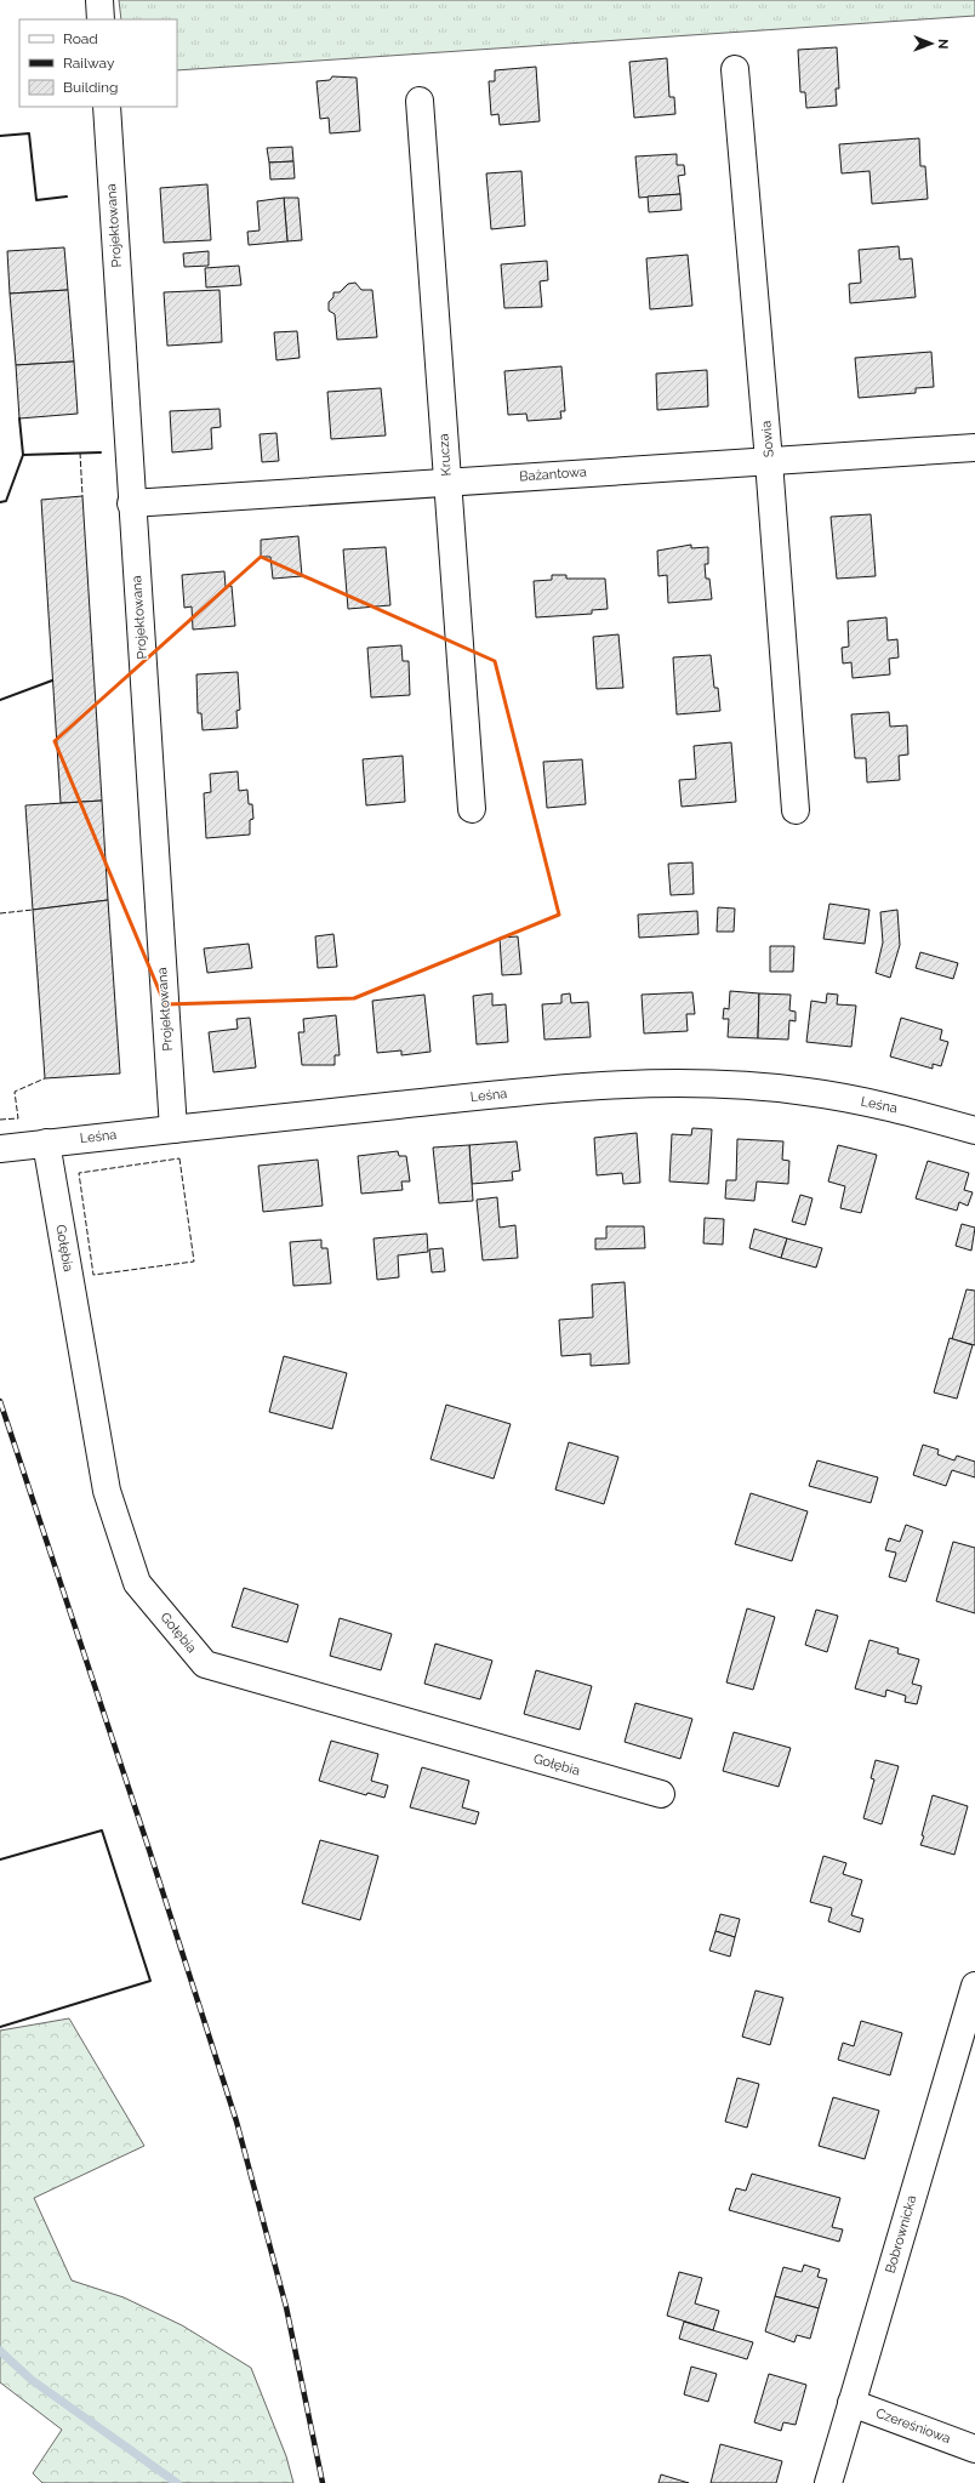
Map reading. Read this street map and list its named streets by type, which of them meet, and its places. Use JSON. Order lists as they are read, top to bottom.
{
  "streets": {
    "street": [
      "Projektowana",
      "Sowia",
      "Krucza",
      "Bażantowa",
      "Leśna",
      "Gołębia",
      "Bobrownicka",
      "Czereśniowa"
    ]
  },
  "crossings": [
    ["Projektowana", "Bażantowa"],
    ["Projektowana", "Leśna"],
    ["Sowia", "Bażantowa"],
    ["Krucza", "Bażantowa"],
    ["Leśna", "Gołębia"],
    ["Bobrownicka", "Czereśniowa"]
  ],
  "legend": ["Road", "Railway", "Building"],
  "north": "right"
}
